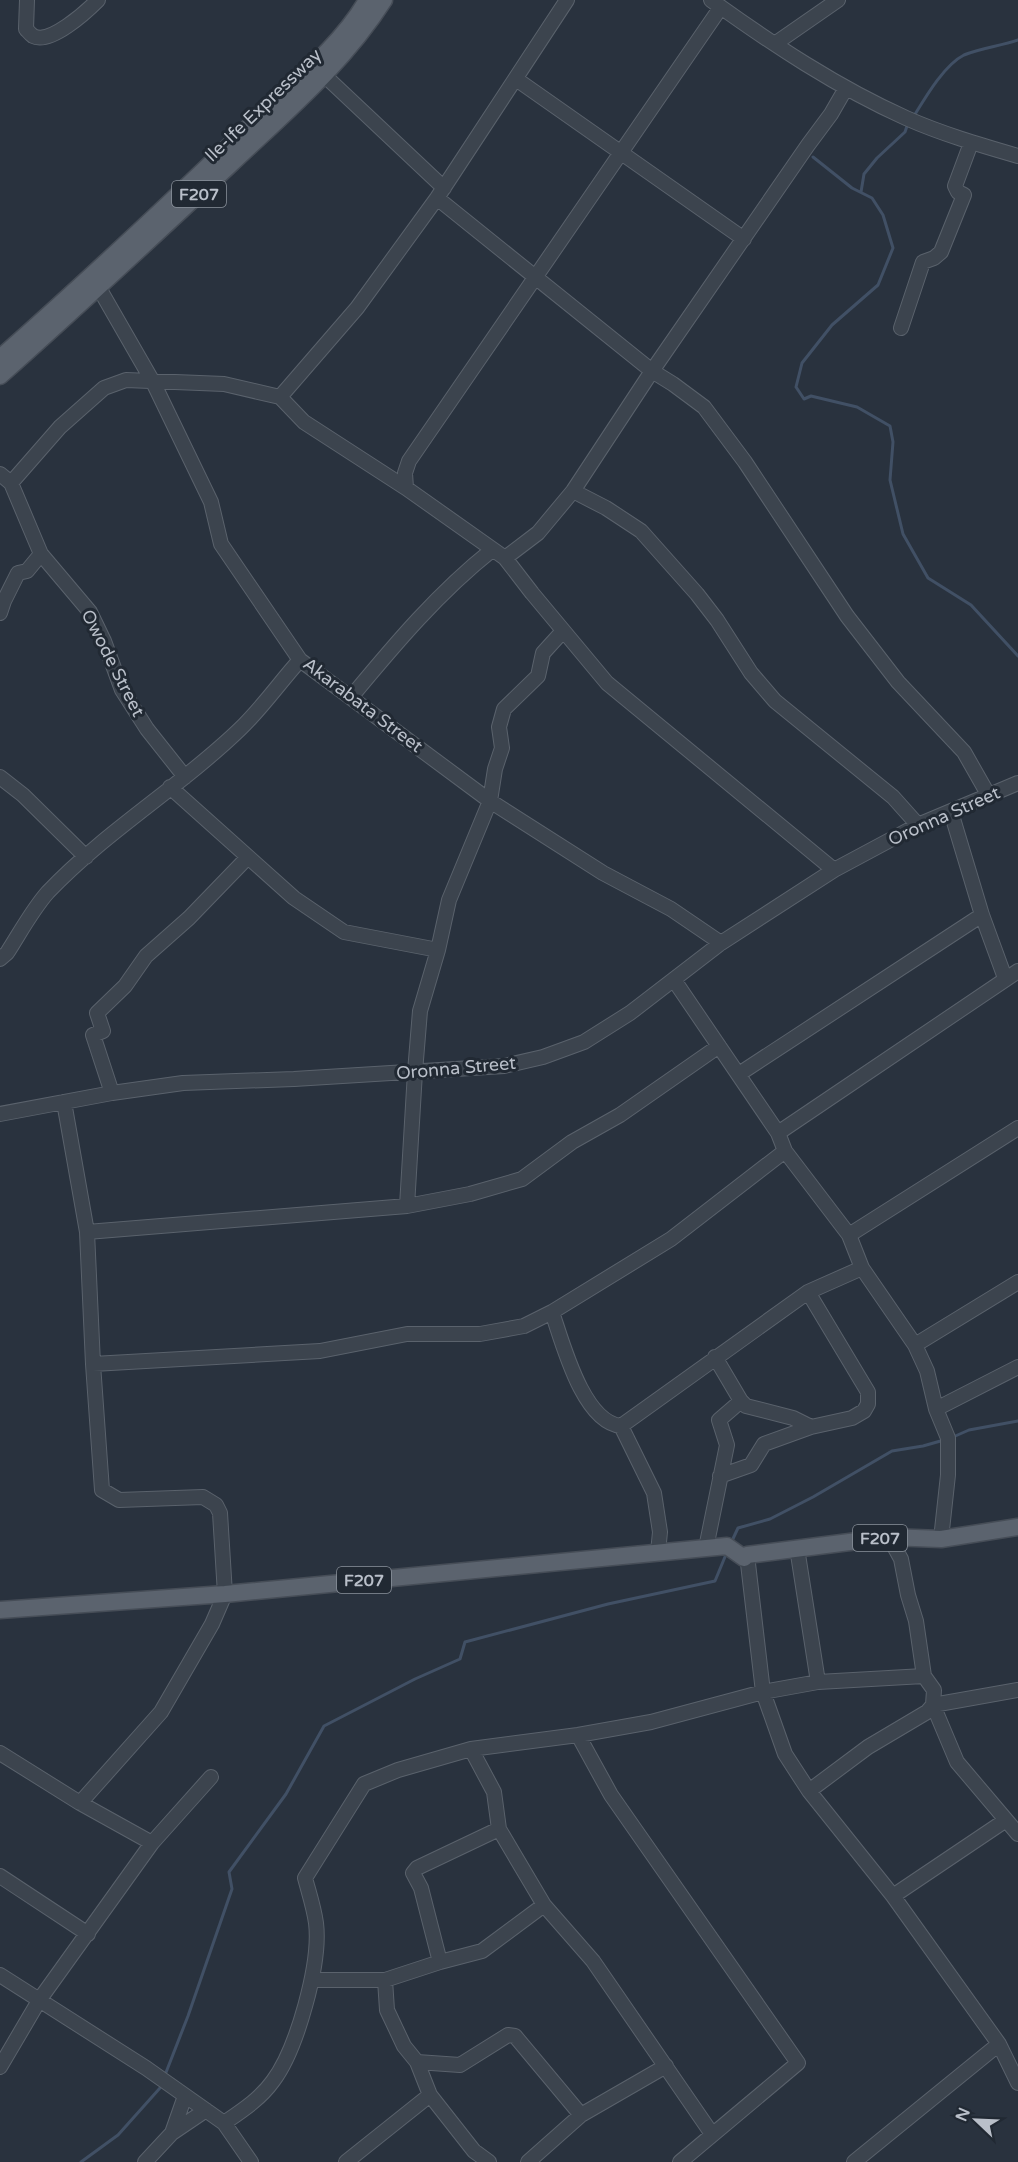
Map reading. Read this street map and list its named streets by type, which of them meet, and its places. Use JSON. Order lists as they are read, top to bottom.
{
  "streets": {
    "main road": ["Ile-Ife Expressway", "F207"],
    "street": ["Owode Street", "Akarabata Street", "Oronna Street"]
  },
  "crossings": [
    ["Ile-Ife Expressway", "Akarabata Street"],
    ["Owode Street", "Akarabata Street"],
    ["Akarabata Street", "Oronna Street"]
  ],
  "north": "top left"
}
